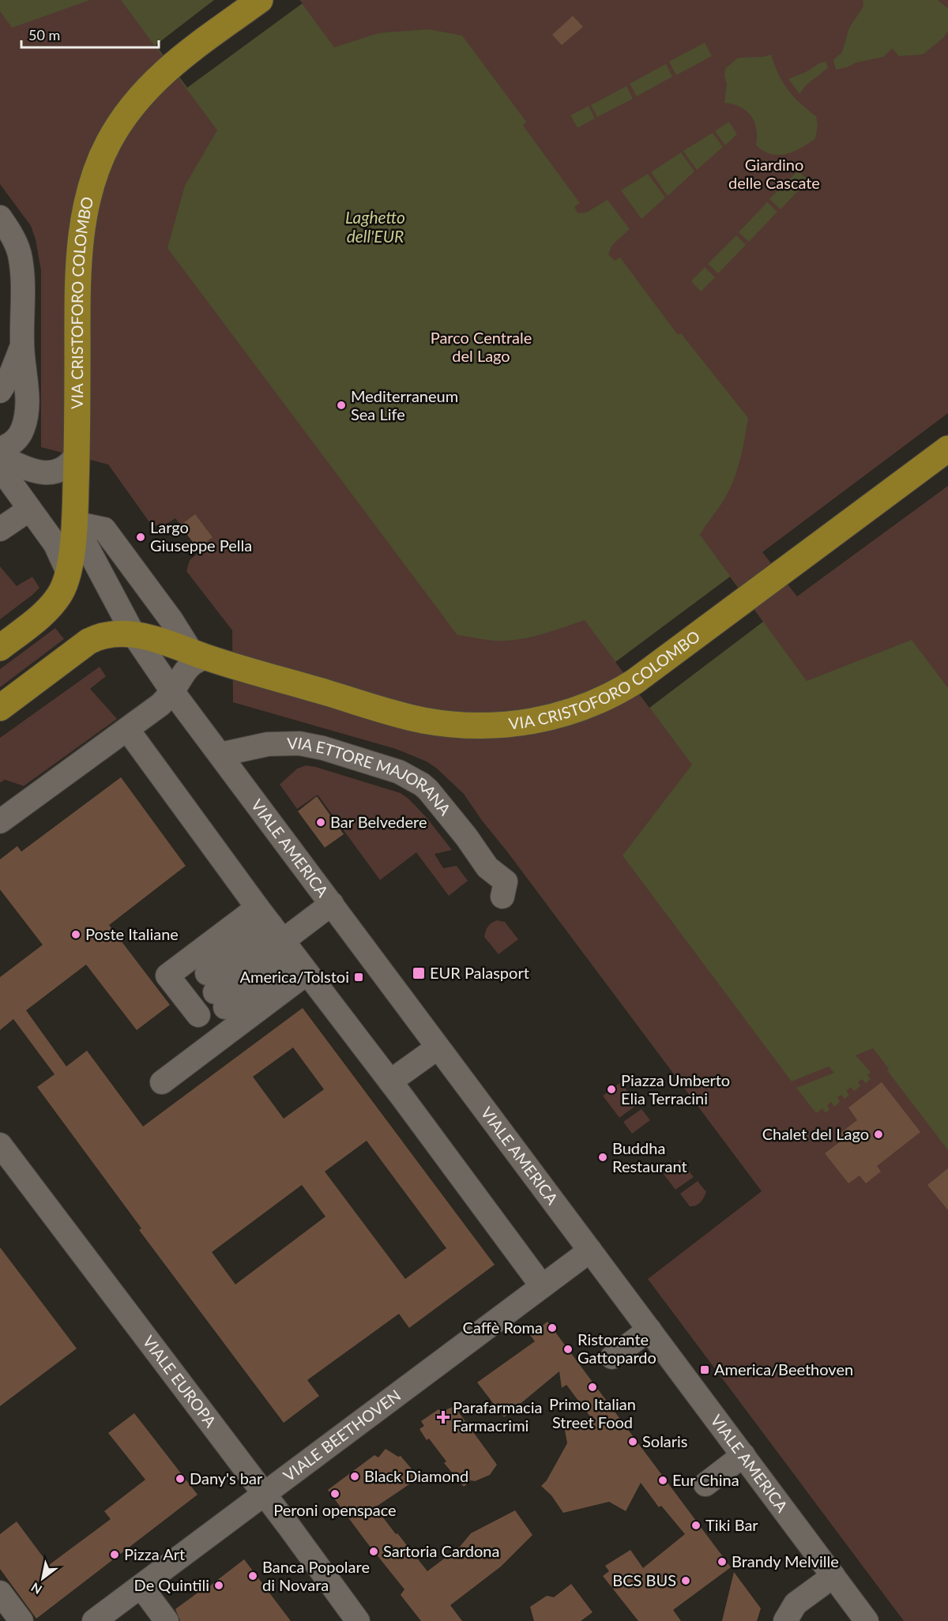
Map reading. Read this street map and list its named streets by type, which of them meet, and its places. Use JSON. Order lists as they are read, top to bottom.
{
  "streets": {
    "main road": ["VIA CRISTOFORO COLOMBO"],
    "street": [
      "VIA ETTORE MAJORANA",
      "VIALE AMERICA",
      "VIALE EUROPA",
      "VIALE BEETHOVEN"
    ]
  },
  "crossings": [
    ["VIA ETTORE MAJORANA", "VIALE AMERICA"],
    ["VIALE AMERICA", "VIALE BEETHOVEN"],
    ["VIALE EUROPA", "VIALE BEETHOVEN"]
  ],
  "water": ["Laghetto dell'EUR"],
  "parks": ["Giardino delle Cascate", "Parco Centrale del Lago"],
  "places": {
    "other": [
      "Mediterraneum Sea Life",
      "Largo Giuseppe Pella",
      "Bar Belvedere",
      "Poste Italiane",
      "Piazza Umberto Elia Terracini",
      "Chalet del Lago",
      "Buddha Restaurant",
      "Caffè Roma",
      "Ristorante Gattopardo",
      "Primo Italian Street Food",
      "Solaris",
      "Black Diamond",
      "Dany's bar",
      "Eur China",
      "Peroni openspace",
      "Tiki Bar",
      "Sartoria Cardona",
      "Pizza Art",
      "Brandy Melville",
      "Banca Popolare di Novara",
      "BCS BUS",
      "De Quintili"
    ],
    "transit": ["EUR Palasport", "America/Tolstoi", "America/Beethoven"],
    "health": ["Parafarmacia Farmacrimi"]
  },
  "scale_bar": "50 m",
  "north": "bottom left"
}
